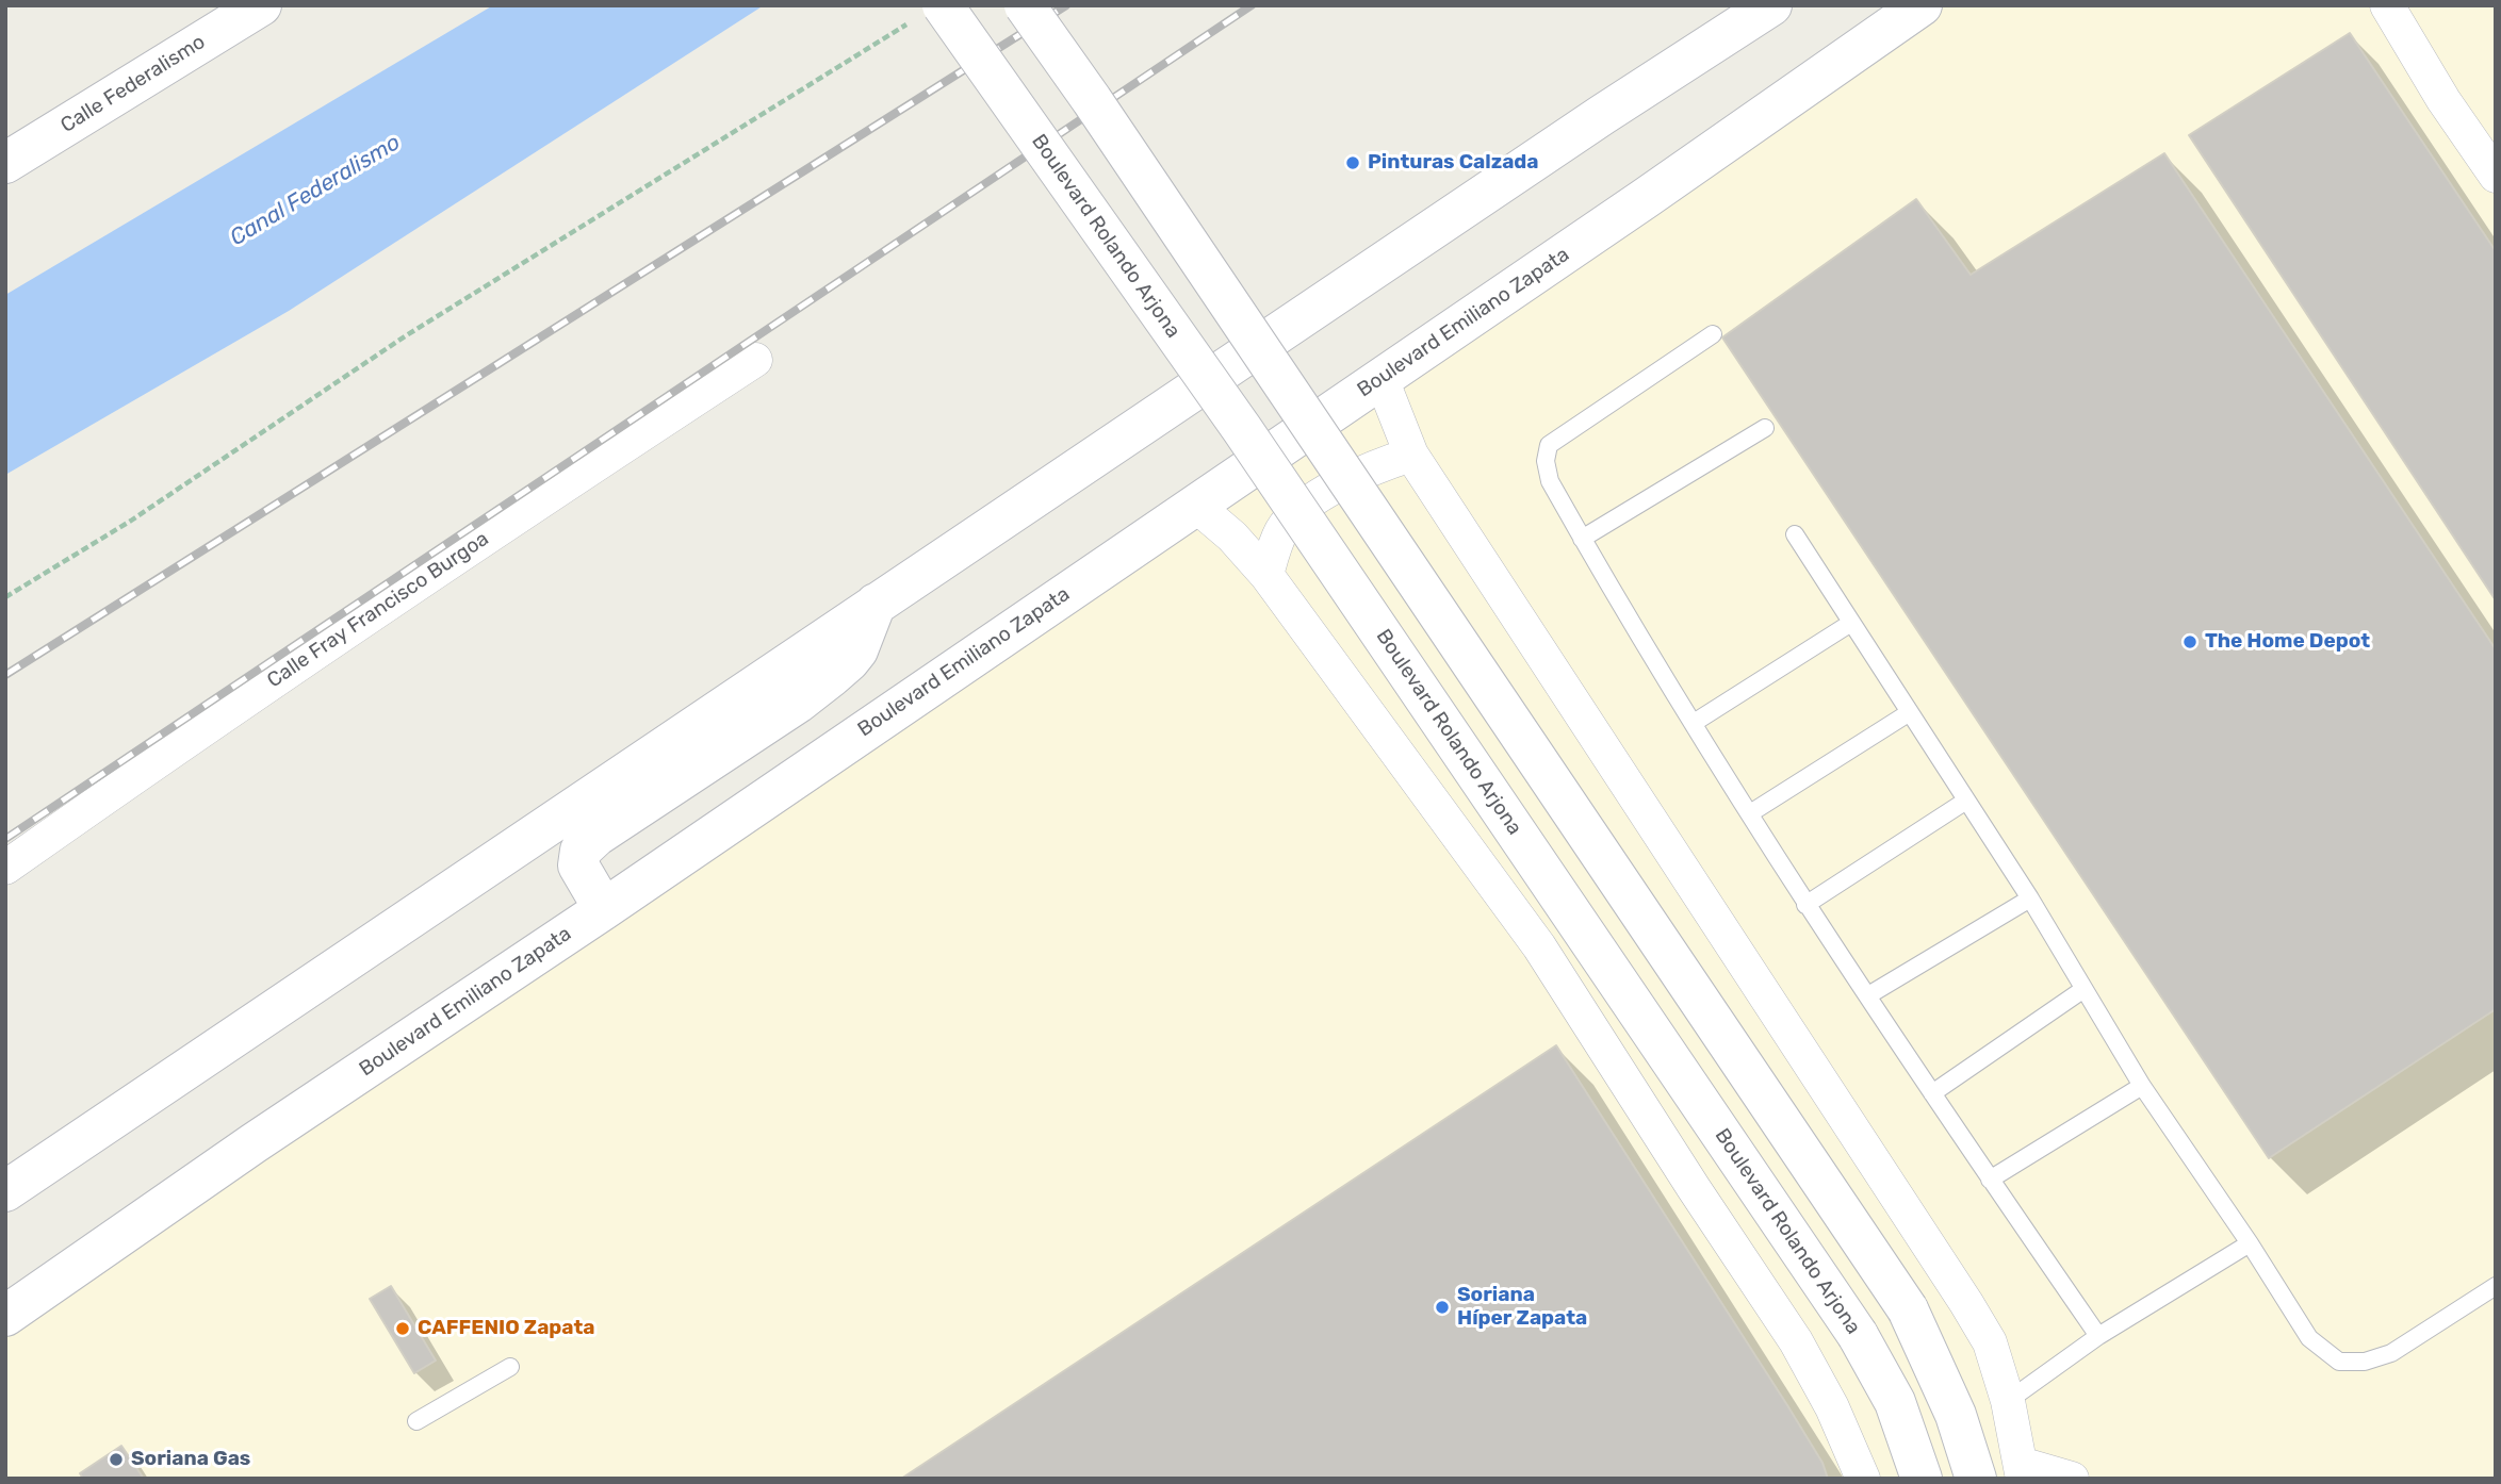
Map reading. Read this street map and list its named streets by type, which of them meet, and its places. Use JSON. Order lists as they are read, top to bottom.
{
  "streets": {
    "main road": ["Calle Federalismo", "Boulevard Rolando Arjona", "Boulevard Emiliano Zapata"],
    "street": ["Calle Fray Francisco Burgoa"]
  },
  "water": ["Canal Federalismo"],
  "places": [
    "Pinturas Calzada",
    "The Home Depot",
    "Soriana Híper Zapata",
    "CAFFENIO Zapata",
    "Soriana Gas"
  ]
}
